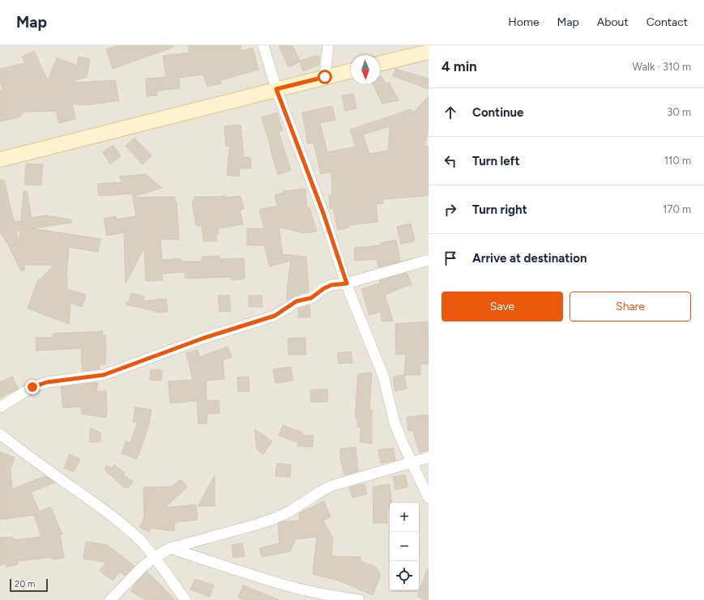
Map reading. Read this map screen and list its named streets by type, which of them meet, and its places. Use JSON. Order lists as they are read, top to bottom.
{
  "scale_bar": "20 m",
  "north": "bottom",
  "page": {
    "header": "Map",
    "nav": [
      "Home",
      "Map",
      "About",
      "Contact"
    ],
    "heading": ["4 min", "Walk · 310 m"],
    "list": [
      ["Continue", "30 m"],
      ["Turn left", "110 m"],
      ["Turn right", "170 m"],
      "Arrive at destination"
    ],
    "buttons": ["Save", "Share"],
    "map_buttons": ["+", "−"],
    "scale": "20 m"
  }
}
